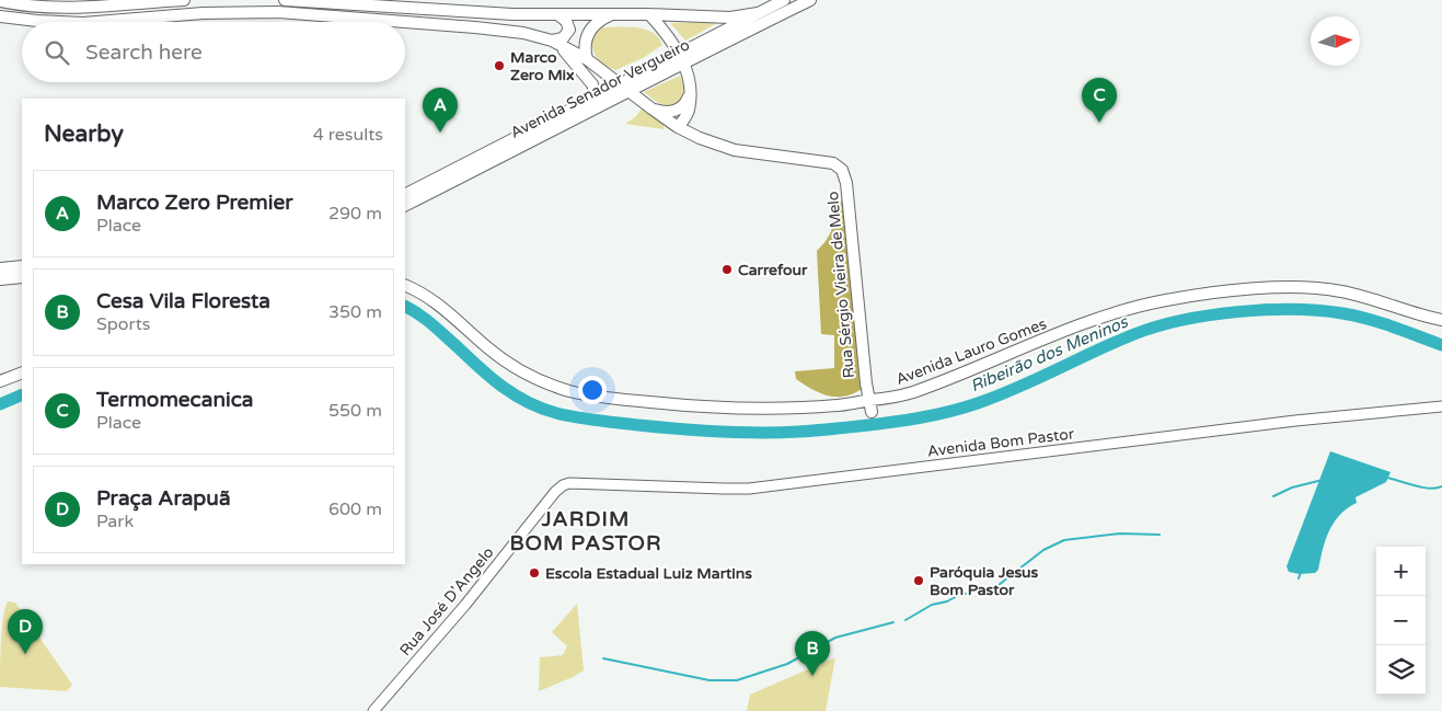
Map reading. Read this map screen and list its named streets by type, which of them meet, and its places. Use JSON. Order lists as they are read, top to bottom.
{
  "streets": {
    "main road": [
      "Avenida Senador Vergueiro",
      "Rua Sérgio Vieira de Melo",
      "Avenida Lauro Gomes",
      "Avenida Bom Pastor",
      "Rua José D'Angelo"
    ]
  },
  "crossings": [
    ["Avenida Senador Vergueiro", "Rua Sérgio Vieira de Melo"],
    ["Rua Sérgio Vieira de Melo", "Avenida Lauro Gomes"],
    ["Avenida Bom Pastor", "Rua José D'Angelo"]
  ],
  "districts": ["JARDIM BOM PASTOR"],
  "water": ["Ribeirão dos Meninos"],
  "places": [
    "Marco Zero Mix",
    "Carrefour",
    "Escola Estadual Luiz Martins",
    "Paróquia Jesus Bom Pastor"
  ],
  "north": "right",
  "page": {
    "search": "Search here",
    "pins": [
      "C",
      "A",
      "D",
      "B"
    ],
    "heading": ["Nearby", "4 results"],
    "list": [
      {
        "mark": "A",
        "name": "Marco Zero Premier",
        "note": "Place",
        "value": "290 m"
      },
      {
        "mark": "B",
        "name": "Cesa Vila Floresta",
        "note": "Sports",
        "value": "350 m"
      },
      {
        "mark": "C",
        "name": "Termomecanica",
        "note": "Place",
        "value": "550 m"
      },
      {
        "mark": "D",
        "name": "Praça Arapuã",
        "note": "Park",
        "value": "600 m"
      }
    ],
    "map_buttons": ["+", "−"]
  }
}
